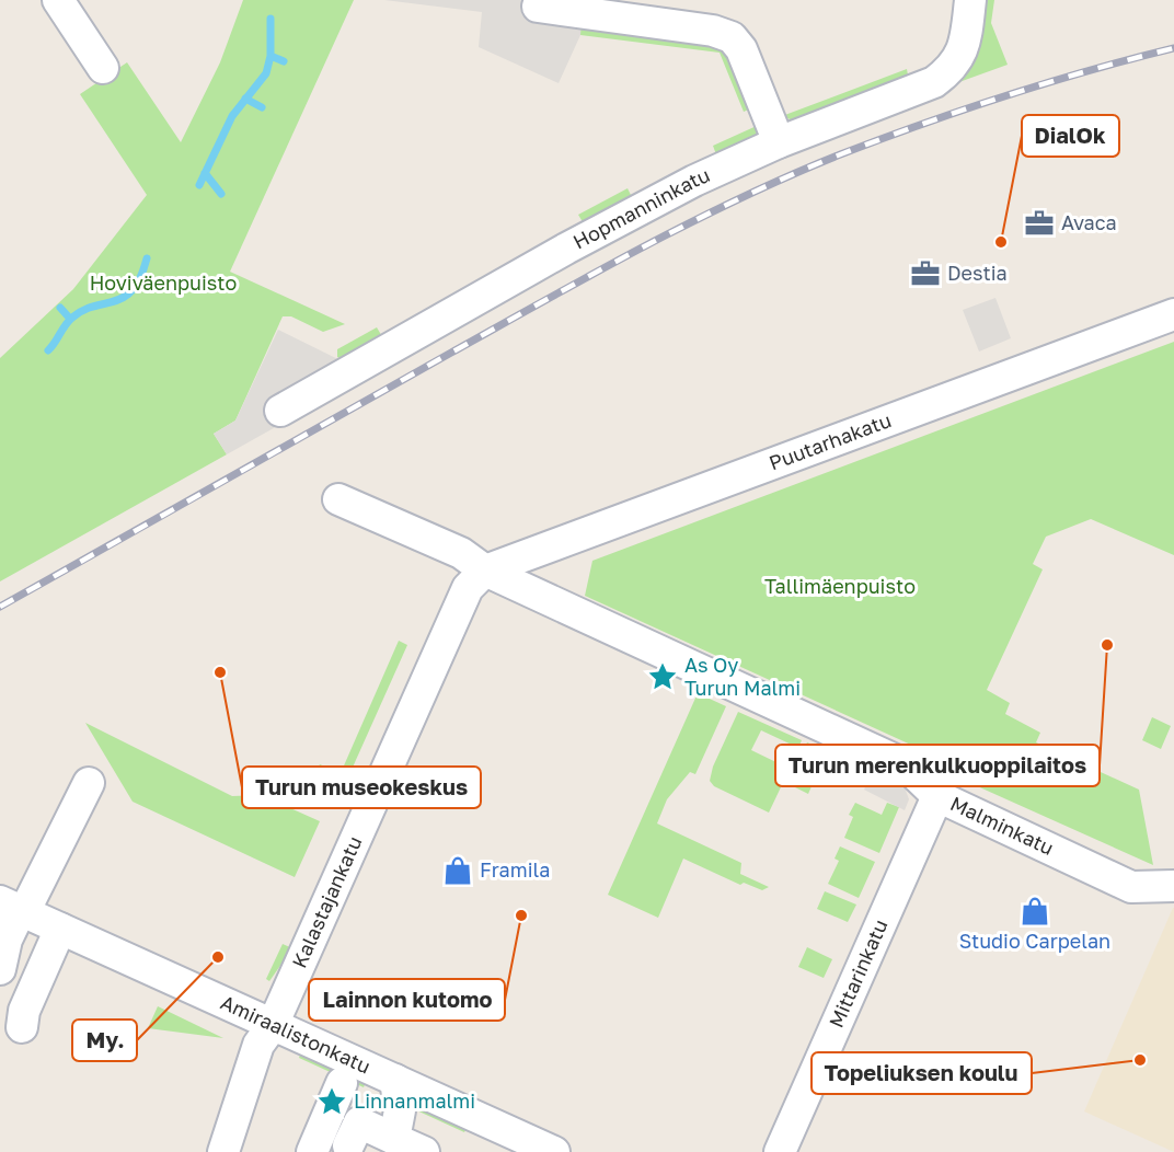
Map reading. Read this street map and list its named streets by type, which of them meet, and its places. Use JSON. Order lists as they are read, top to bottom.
{
  "streets": {
    "street": [
      "Hopmanninkatu",
      "Puutarhakatu",
      "Malminkatu",
      "Kalastajankatu",
      "Mittarinkatu",
      "Amiraalistonkatu"
    ]
  },
  "crossings": [
    ["Puutarhakatu", "Malminkatu"],
    ["Puutarhakatu", "Kalastajankatu"],
    ["Malminkatu", "Kalastajankatu"],
    ["Malminkatu", "Mittarinkatu"],
    ["Kalastajankatu", "Amiraalistonkatu"]
  ],
  "parks": ["Hoviväenpuisto", "Tallimäenpuisto"],
  "places": {
    "office": ["Avaca", "Destia"],
    "other": [
      "DialOk",
      "Turun merenkulkuoppilaitos",
      "Turun museokeskus",
      "Lainnon kutomo",
      "My.",
      "Topeliuksen koulu"
    ],
    "place": ["As Oy Turun Malmi", "Linnanmalmi"],
    "shop": ["Framila", "Studio Carpelan"]
  }
}
